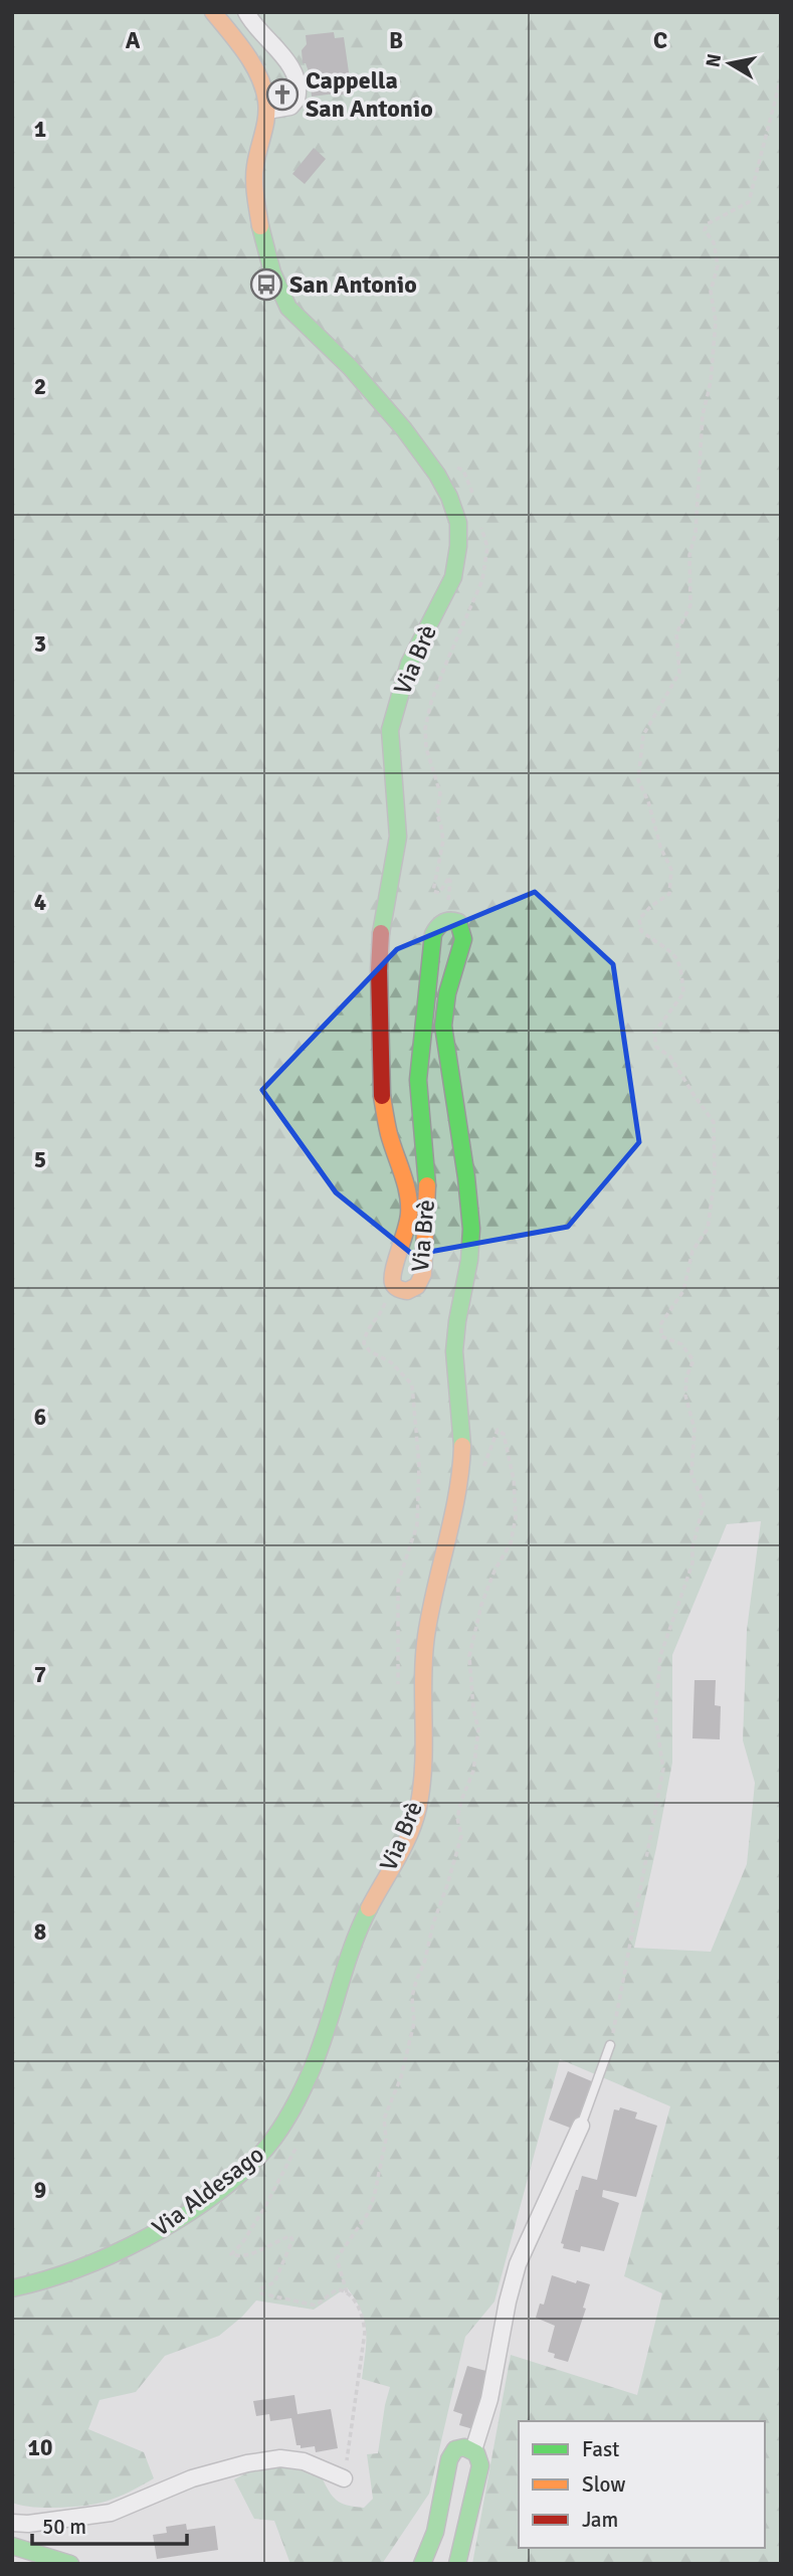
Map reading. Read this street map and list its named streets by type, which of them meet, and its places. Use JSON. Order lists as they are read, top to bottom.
{
  "streets": {
    "street": ["Via Brè", "Via Aldesago"]
  },
  "crossings": [
    ["Via Brè", "Via Aldesago"]
  ],
  "places": {
    "church": ["Cappella San Antonio"],
    "bus stop": ["San Antonio"]
  },
  "legend": ["Fast", "Slow", "Jam"],
  "scale_bar": "50 m",
  "north": "left",
  "grid": {
    "columns": ["A", "B", "C"],
    "rows": [
      "1",
      "2",
      "3",
      "4",
      "5",
      "6",
      "7",
      "8",
      "9",
      "10"
    ]
  }
}
